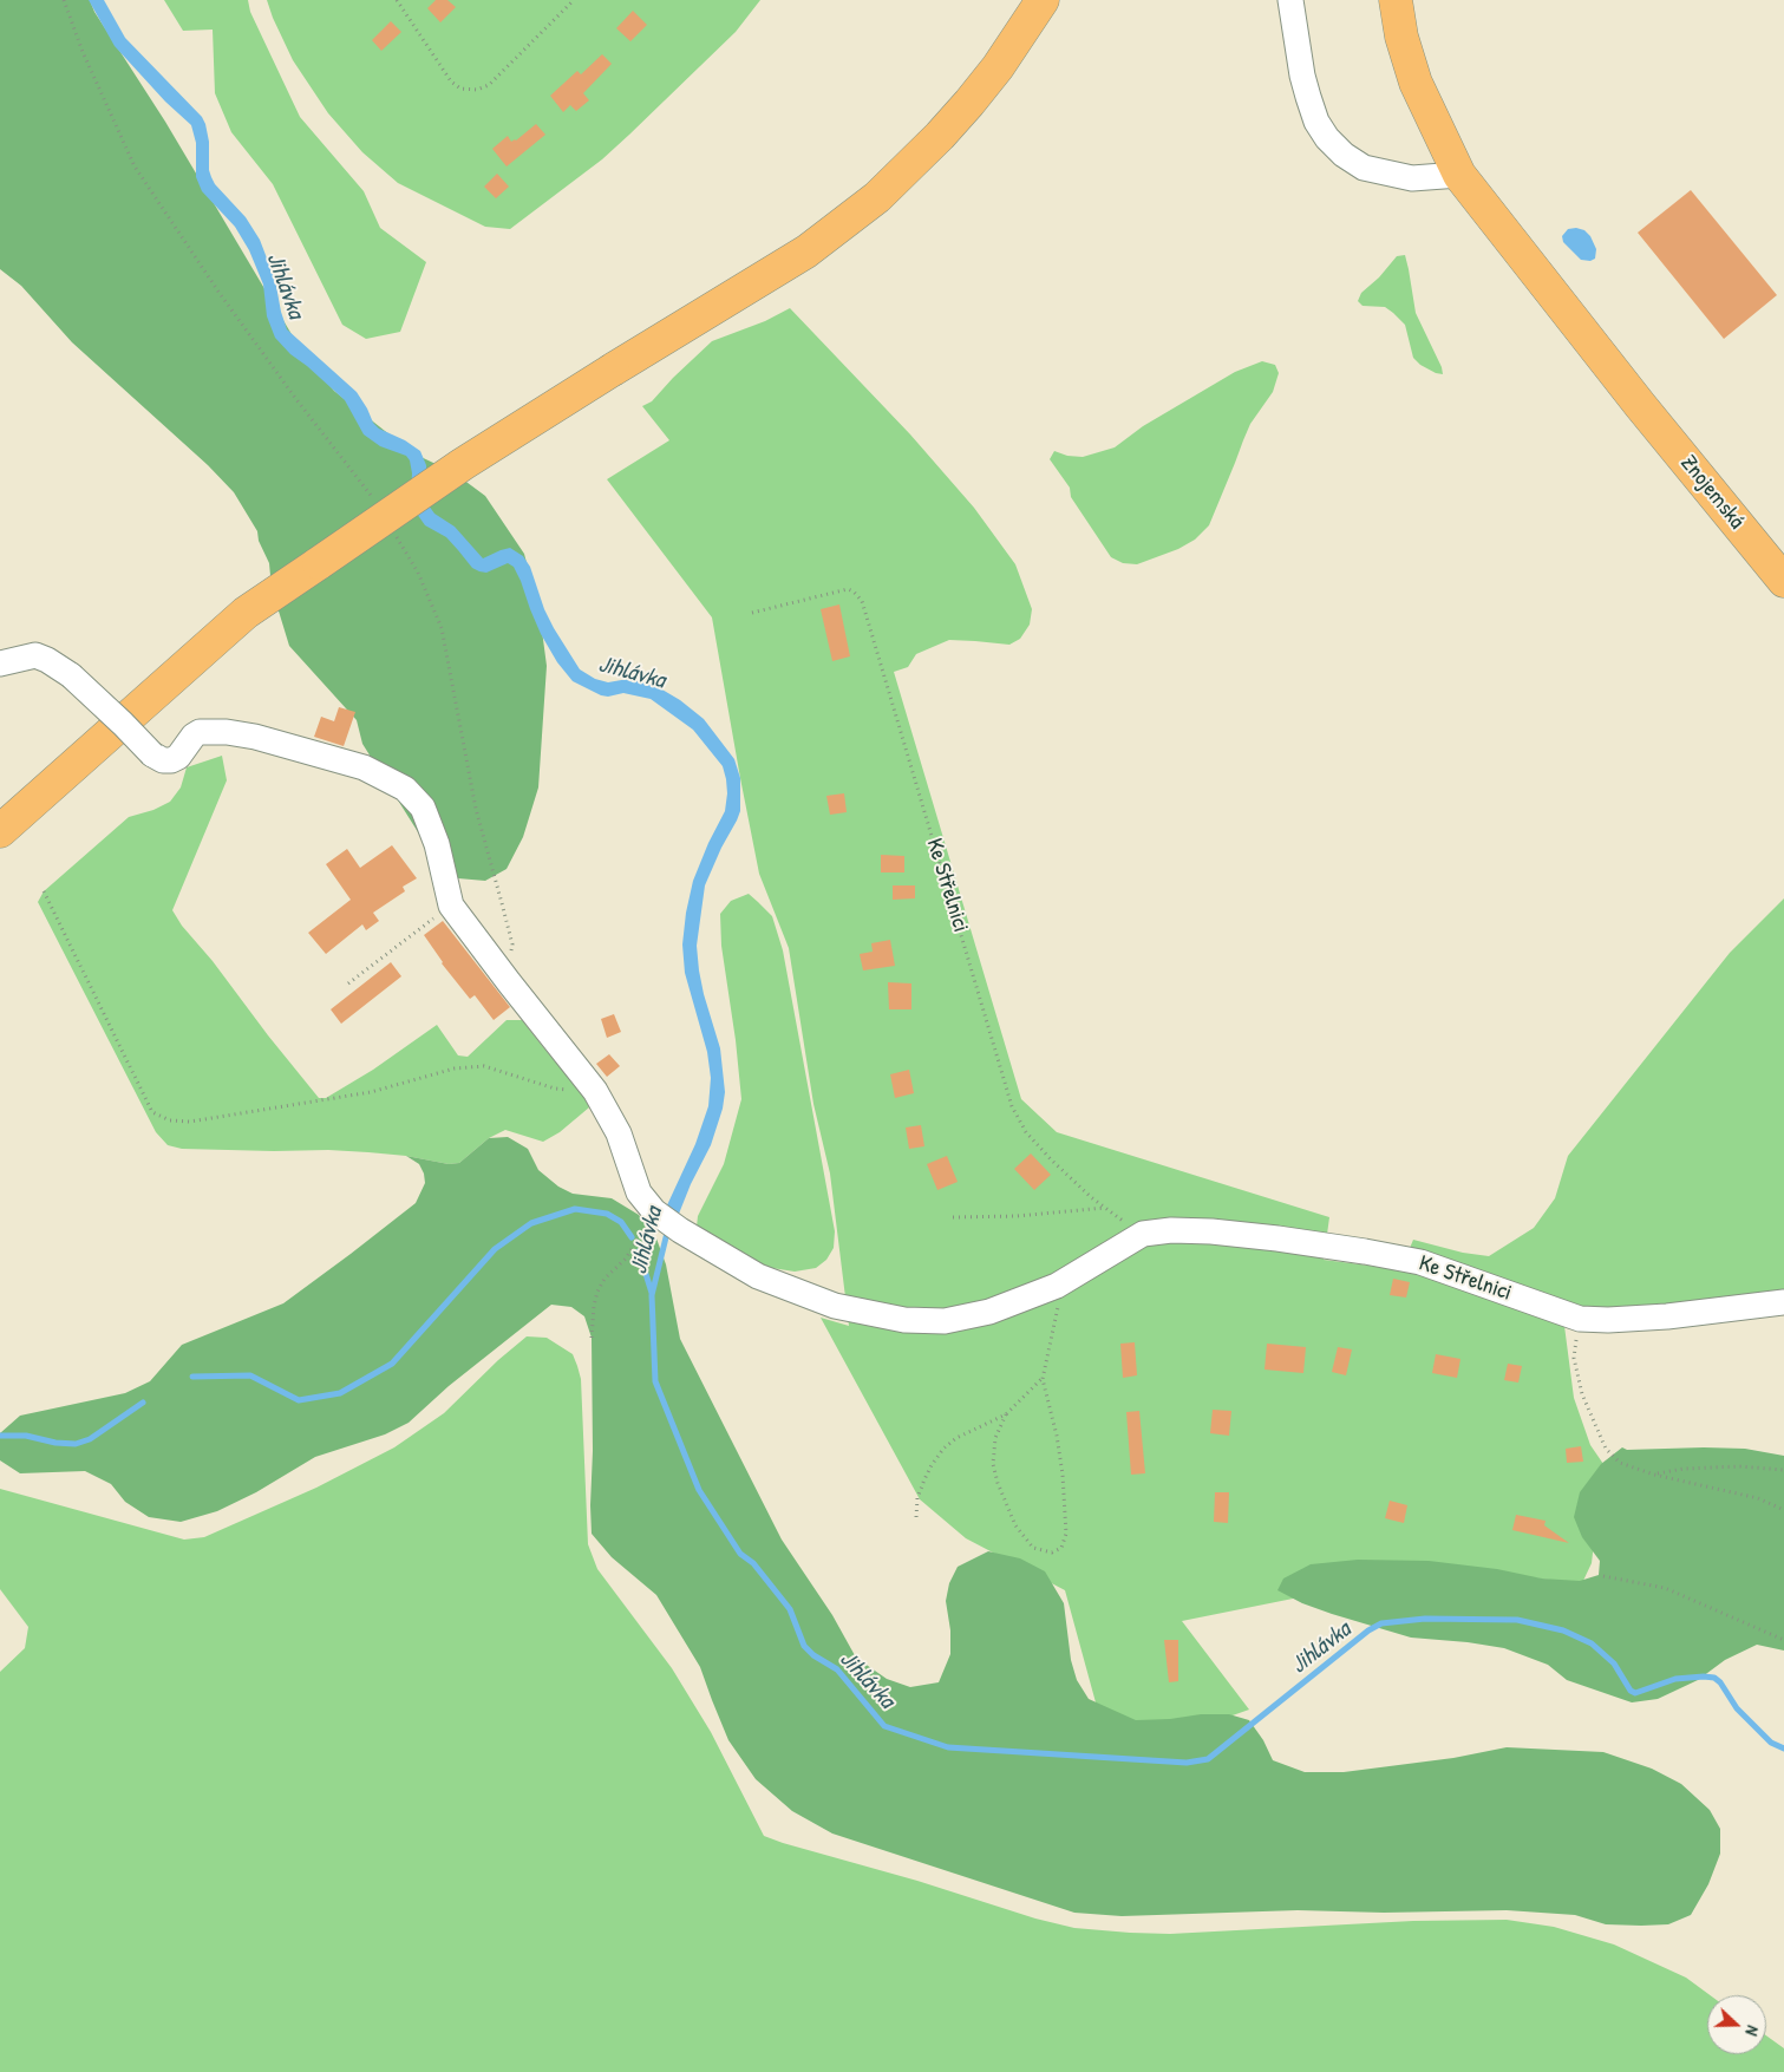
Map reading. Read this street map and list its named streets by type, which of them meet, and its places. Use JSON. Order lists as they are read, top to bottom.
{
  "streets": {
    "main road": ["Znojemská"],
    "street": ["Ke Střelnici"]
  },
  "water": ["Jihlávka"],
  "north": "right"
}
